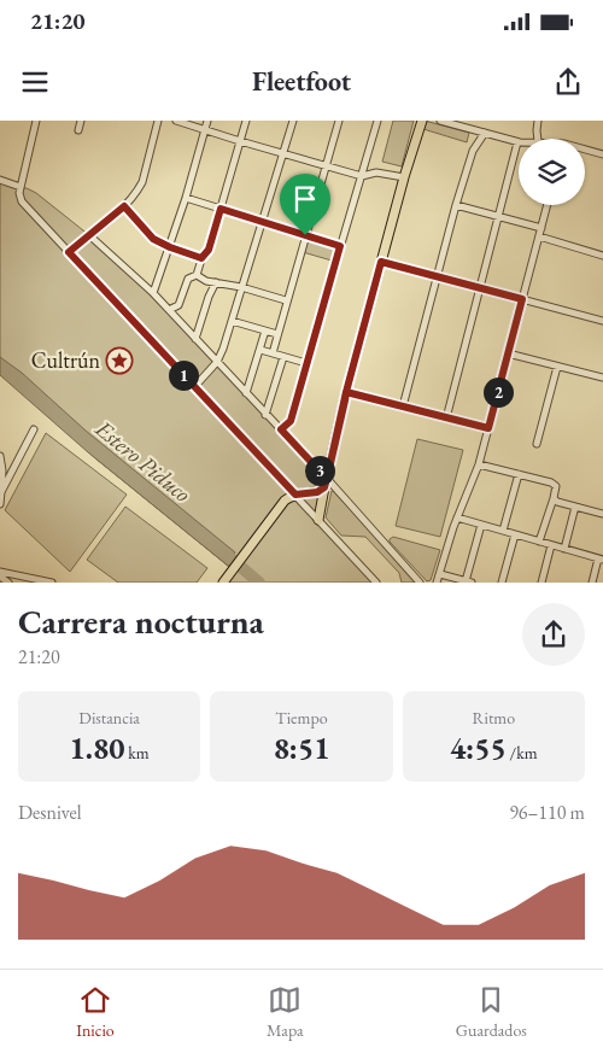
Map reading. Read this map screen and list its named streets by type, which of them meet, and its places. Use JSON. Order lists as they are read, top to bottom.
{
  "water": ["Estero Piduco"],
  "places": {
    "place": ["Cultrún"]
  },
  "page": {
    "status": "21:20",
    "header": "Fleetfoot",
    "pins": ["1", "2", "3"],
    "heading": ["Carrera nocturna", "21:20"],
    "stats": [
      ["Distancia", "1.80 km"],
      ["Tiempo", "8:51"],
      ["Ritmo", "4:55 /km"]
    ],
    "chart": ["Desnivel", "96–110 m"],
    "tabs": ["Inicio", "Mapa", "Guardados"]
  }
}
